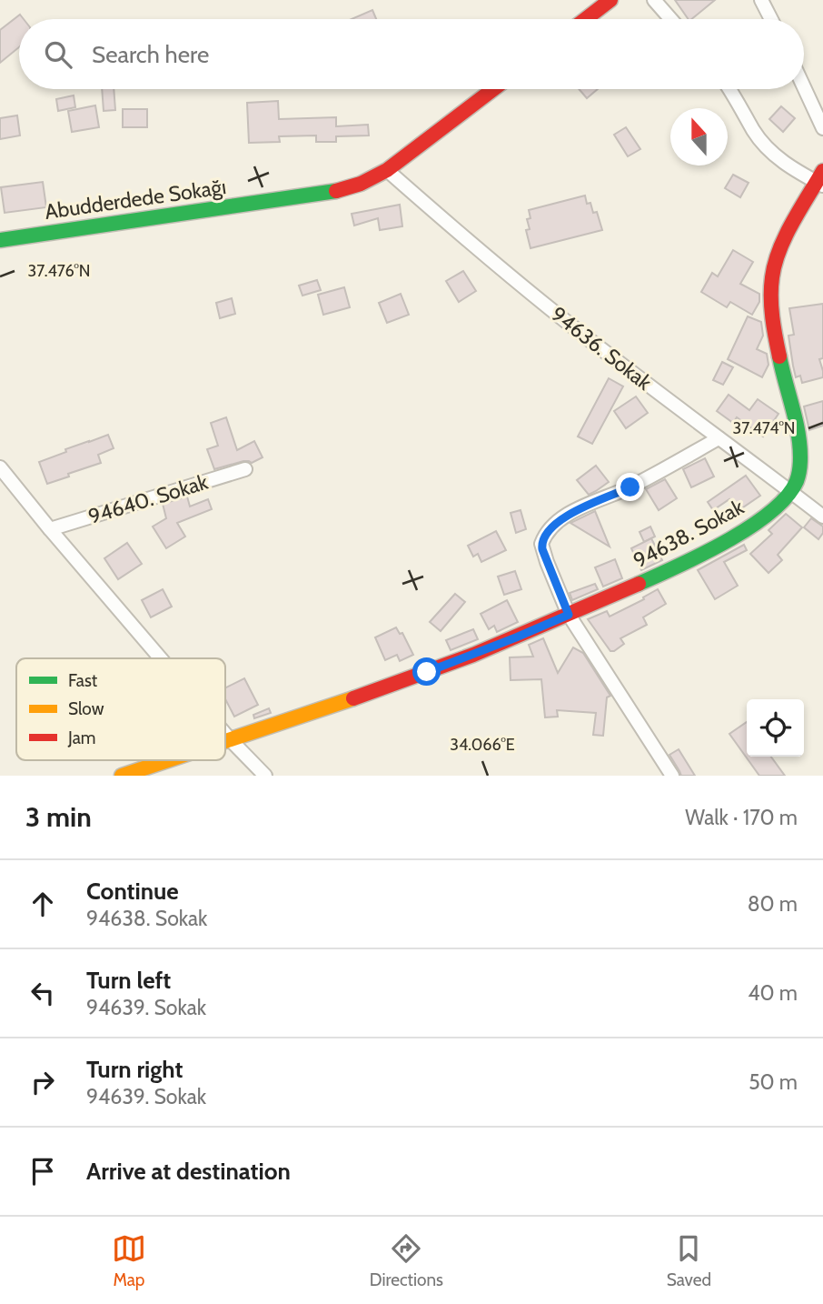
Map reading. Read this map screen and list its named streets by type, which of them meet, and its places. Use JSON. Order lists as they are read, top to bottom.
{
  "streets": {
    "street": [
      "Abudderdede Sokağı",
      "94636. Sokak",
      "94640. Sokak",
      "94638. Sokak"
    ]
  },
  "crossings": [
    ["Abudderdede Sokağı", "94636. Sokak"],
    ["94636. Sokak", "94638. Sokak"]
  ],
  "legend": ["Fast", "Slow", "Jam"],
  "north": "top",
  "page": {
    "search": "Search here",
    "heading": ["3 min", "Walk · 170 m"],
    "list": [
      ["Continue", "94638. Sokak", "80 m"],
      ["Turn left", "94639. Sokak", "40 m"],
      ["Turn right", "94639. Sokak", "50 m"],
      "Arrive at destination"
    ],
    "nav": ["Map", "Directions", "Saved"]
  },
  "coordinates": ["37.476°N", "37.474°N", "34.066°E"]
}
